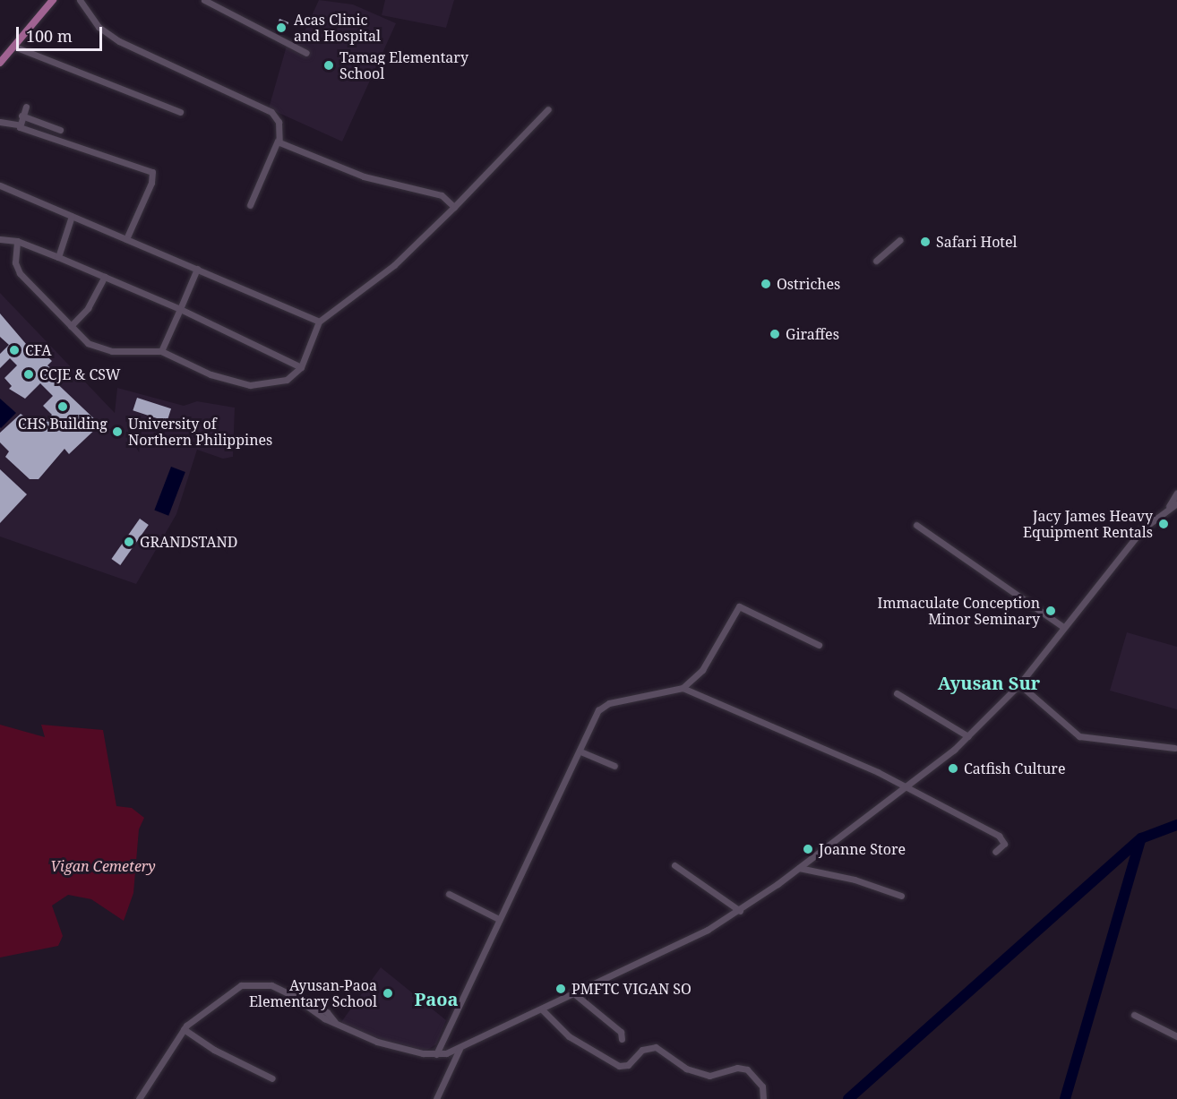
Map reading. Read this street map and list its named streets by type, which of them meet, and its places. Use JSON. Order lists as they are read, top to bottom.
{
  "districts": ["Ayusan Sur", "Paoa"],
  "parks": ["Vigan Cemetery"],
  "places": [
    "Acas Clinic and Hospital",
    "Tamag Elementary School",
    "Safari Hotel",
    "Ostriches",
    "Giraffes",
    "CFA",
    "CCJE & CSW",
    "CHS Building",
    "University of Northern Philippines",
    "Jacy James Heavy Equipment Rentals",
    "GRANDSTAND",
    "Immaculate Conception Minor Seminary",
    "Catfish Culture",
    "Joanne Store",
    "PMFTC VIGAN SO",
    "Ayusan-Paoa Elementary School"
  ],
  "scale_bar": "100 m"
}
